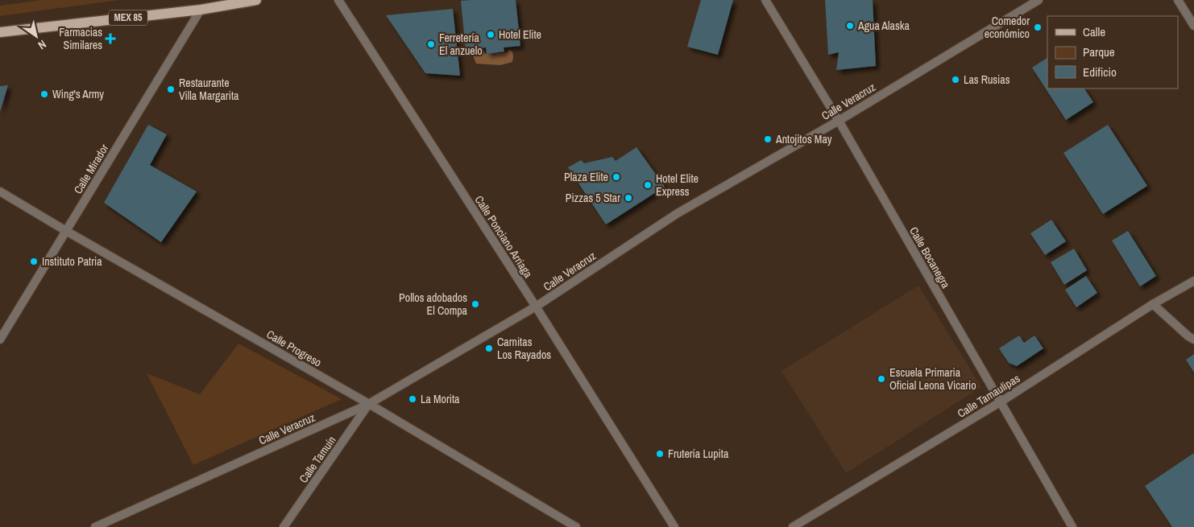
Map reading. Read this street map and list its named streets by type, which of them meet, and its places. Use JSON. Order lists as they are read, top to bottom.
{
  "streets": {
    "main road": ["MEX 85"],
    "street": [
      "Calle Veracruz",
      "Calle Mirador",
      "Calle Ponciano Arriaga",
      "Calle Bocanegra",
      "Calle Progreso",
      "Calle Tamaulipas",
      "Calle Tamuín"
    ]
  },
  "crossings": [
    ["MEX 85", "Calle Mirador"],
    ["Calle Veracruz", "Calle Ponciano Arriaga"],
    ["Calle Veracruz", "Calle Bocanegra"],
    ["Calle Veracruz", "Calle Progreso"],
    ["Calle Veracruz", "Calle Tamuín"],
    ["Calle Mirador", "Calle Progreso"],
    ["Calle Bocanegra", "Calle Tamaulipas"],
    ["Calle Progreso", "Calle Tamuín"]
  ],
  "places": {
    "other": [
      "Agua Alaska",
      "Comedor económico",
      "Hotel Elite",
      "Ferretería El anzuelo",
      "Las Rusias",
      "Restaurante Villa Margarita",
      "Wing's Army",
      "Antojitos May",
      "Plaza Elite",
      "Hotel Elite Express",
      "Pizzas 5 Star",
      "Instituto Patria",
      "Pollos adobados El Compa",
      "Carnitas Los Rayados",
      "Escuela Primaria Oficial Leona Vicario",
      "La Morita",
      "Frutería Lupita"
    ],
    "health": ["Farmacias Similares"]
  },
  "legend": ["Calle", "Parque", "Edificio"],
  "north": "bottom right"
}
